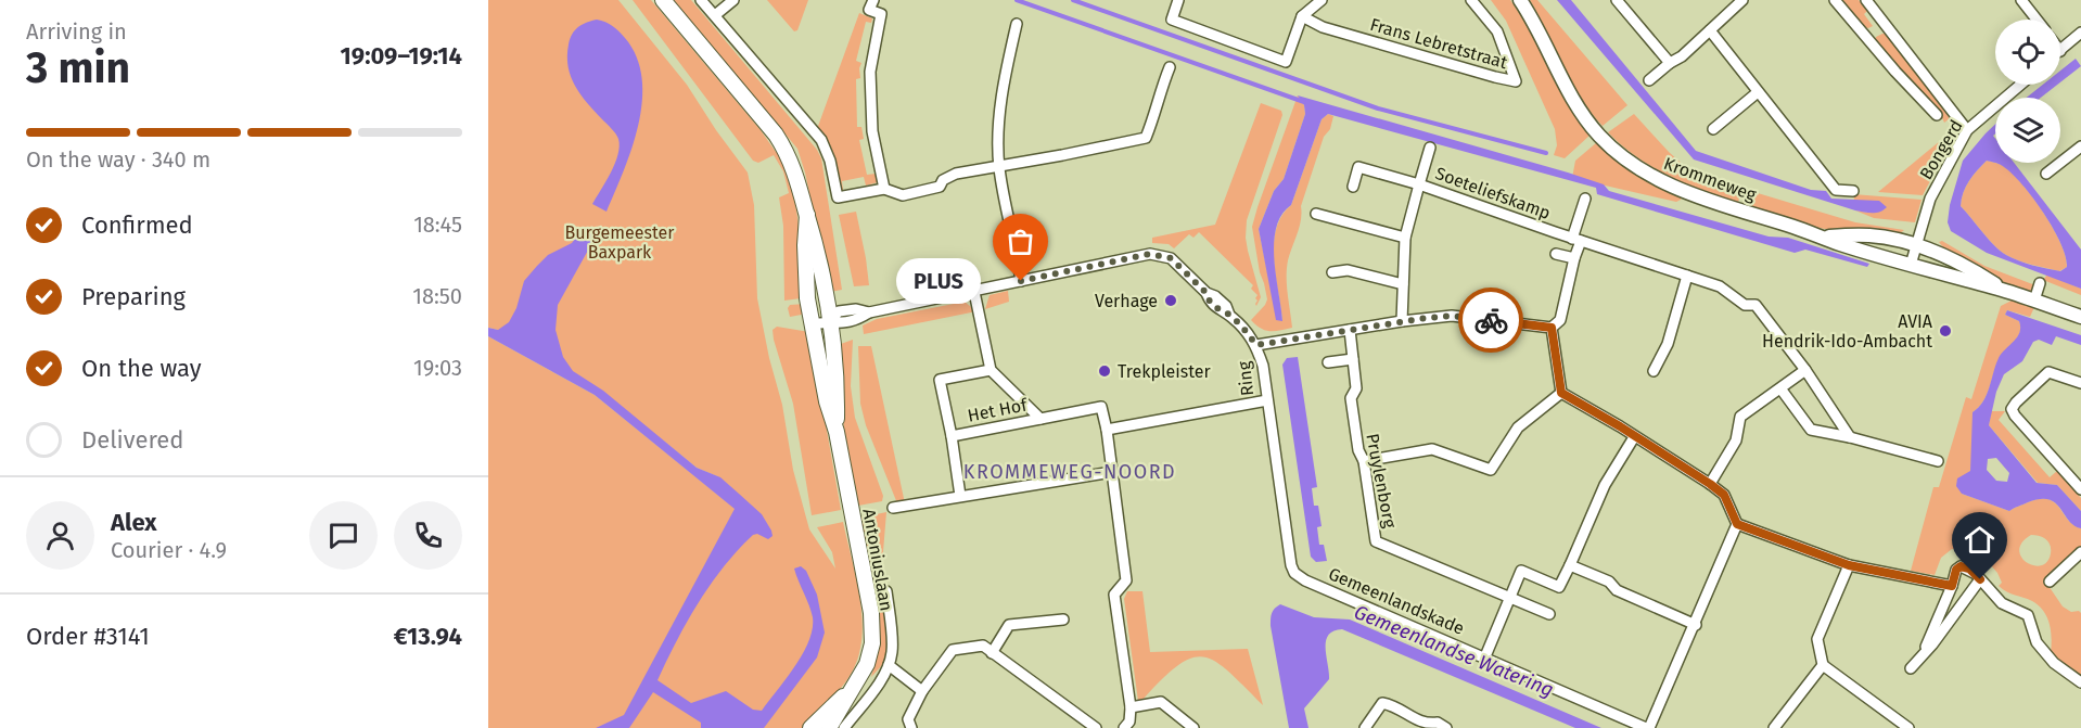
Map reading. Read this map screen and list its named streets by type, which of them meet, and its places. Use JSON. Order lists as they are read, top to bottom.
{
  "streets": {
    "main road": ["Antoniuslaan"],
    "street": [
      "Frans Lebretstraat",
      "Bongerd",
      "Krommeweg",
      "Soeteliefskamp",
      "Ring",
      "Het Hof",
      "Pruylenborg",
      "Gemeenlandskade"
    ]
  },
  "crossings": [
    ["Bongerd", "Krommeweg"],
    ["Soeteliefskamp", "Ring"],
    ["Ring", "Het Hof"],
    ["Ring", "Pruylenborg"],
    ["Ring", "Gemeenlandskade"]
  ],
  "districts": ["KROMMEWEG-NOORD"],
  "water": ["Gemeenlandse Watering"],
  "parks": ["Burgemeester Baxpark"],
  "places": [
    "PLUS",
    "Verhage",
    "AVIA Hendrik-Ido-Ambacht",
    "Trekpleister"
  ],
  "page": {
    "heading": ["3 min", "Arriving in", "19:09–19:14"],
    "panel": [
      "Alex",
      "Courier · 4.9",
      "Order #3141",
      "€13.94"
    ],
    "bar": "On the way · 340 m",
    "list": [
      ["Confirmed", "18:45"],
      ["Preparing", "18:50"],
      ["On the way", "19:03"],
      "Delivered"
    ],
    "bubble": "PLUS"
  }
}
